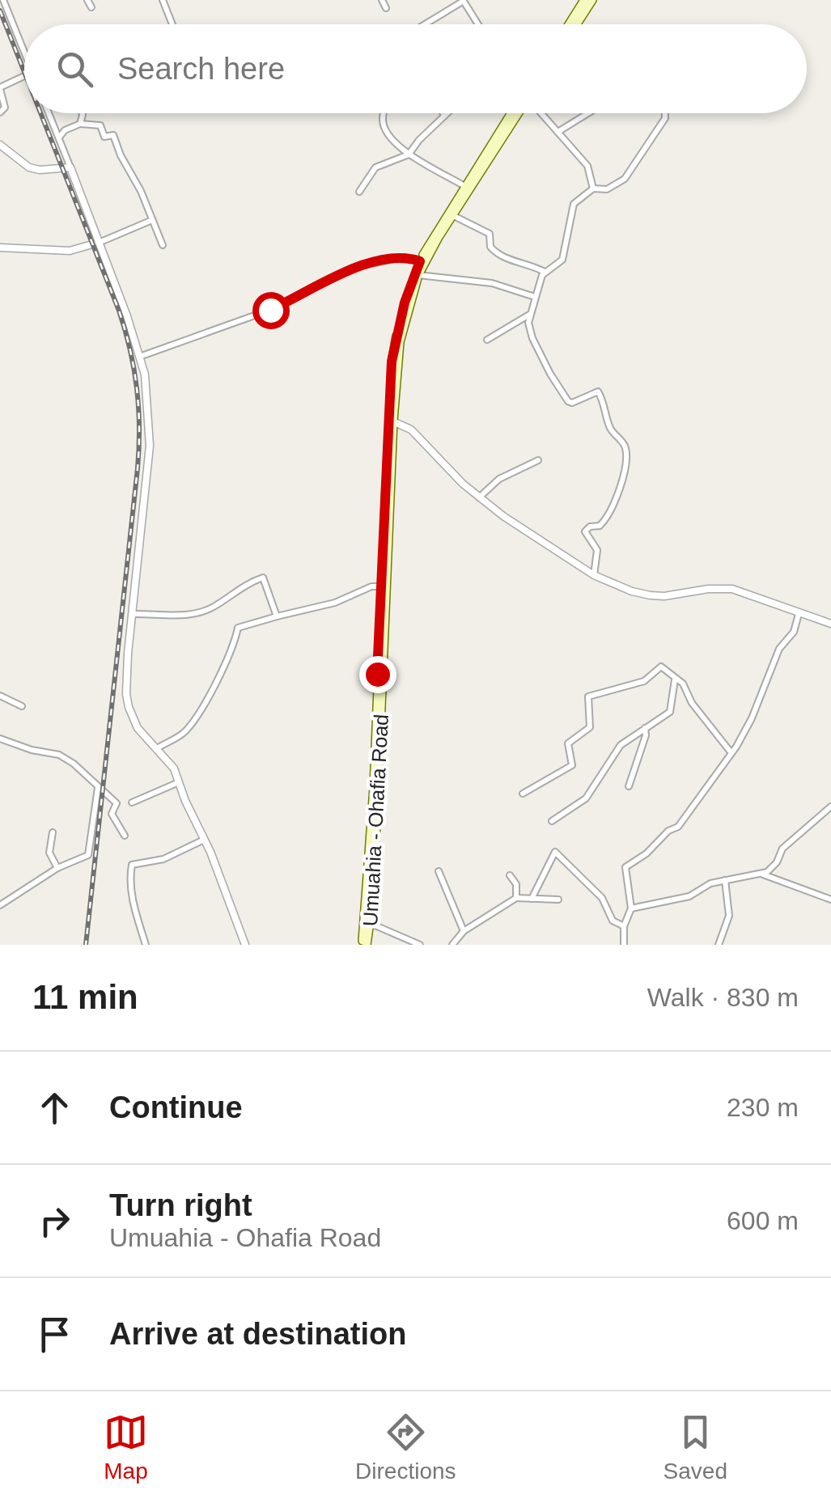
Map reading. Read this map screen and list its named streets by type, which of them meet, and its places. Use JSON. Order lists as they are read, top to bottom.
{
  "streets": {
    "main road": ["Umuahia - Ohafia Road"]
  },
  "page": {
    "search": "Search here",
    "heading": ["11 min", "Walk · 830 m"],
    "list": [
      ["Continue", "230 m"],
      ["Turn right", "Umuahia - Ohafia Road", "600 m"],
      "Arrive at destination"
    ],
    "nav": ["Map", "Directions", "Saved"]
  }
}
